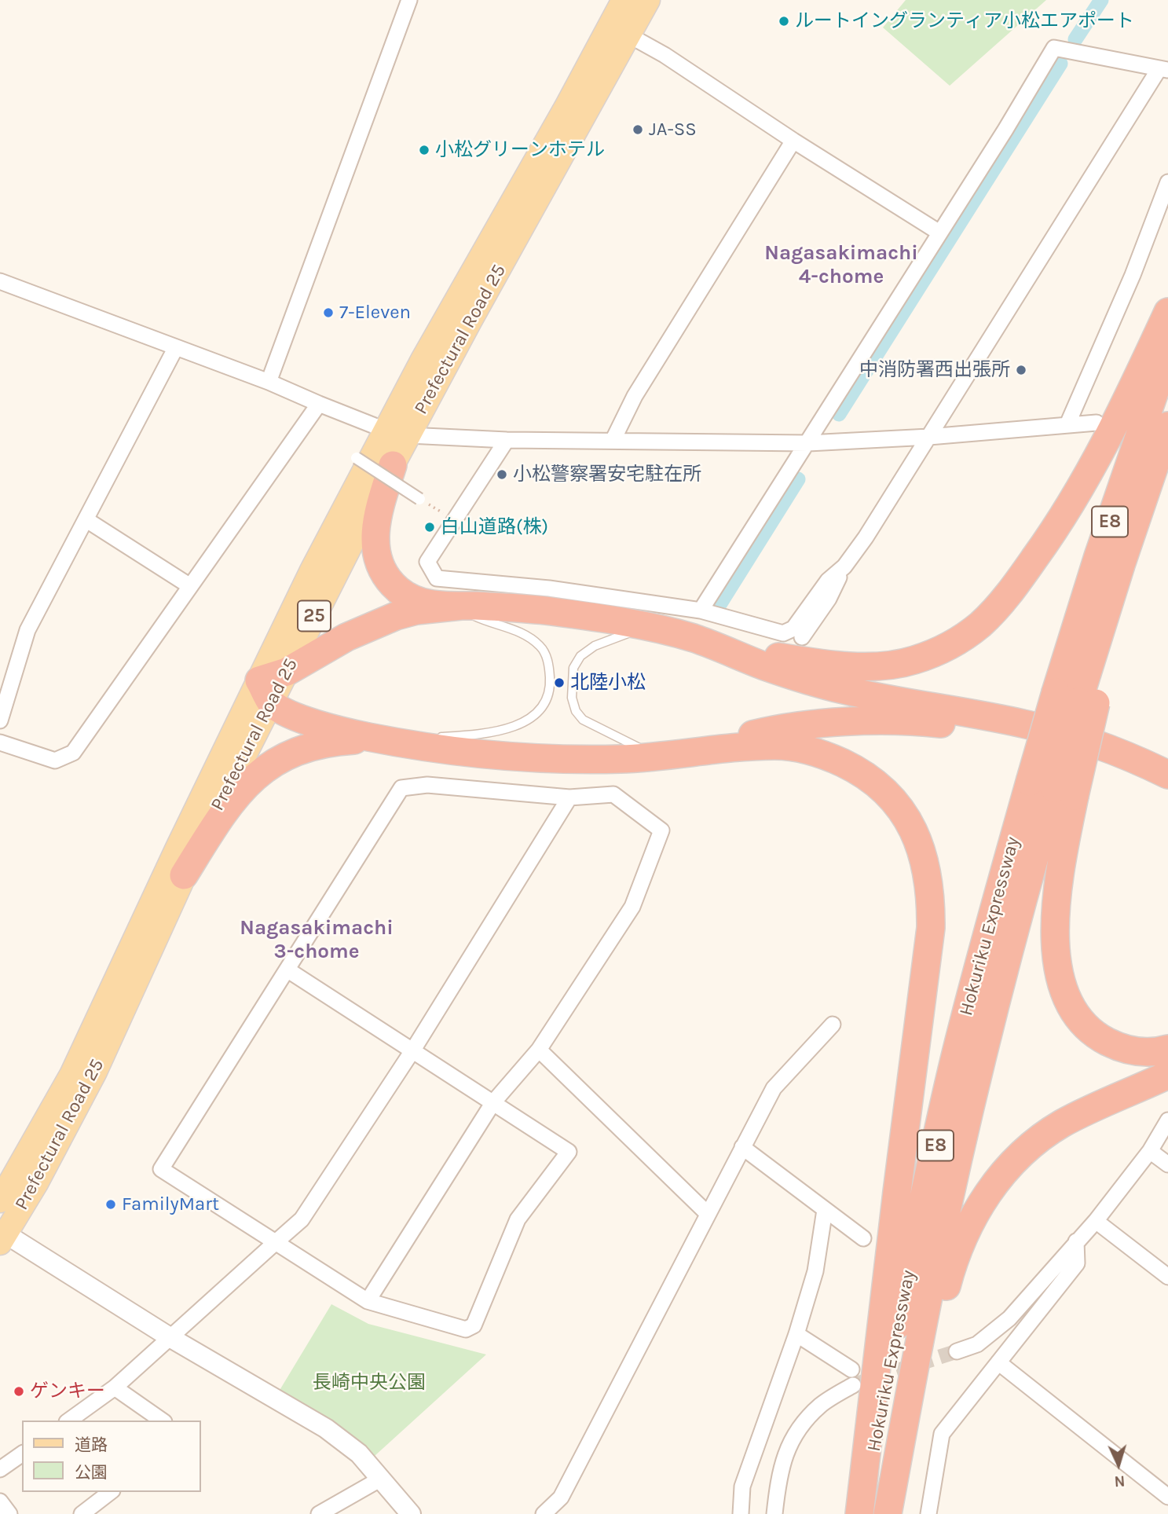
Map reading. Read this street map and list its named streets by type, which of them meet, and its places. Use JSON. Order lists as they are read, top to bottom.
{
  "streets": {
    "highway": ["E8", "Hokuriku Expressway"],
    "main road": ["Prefectural Road 25", "25"]
  },
  "districts": ["Nagasakimachi 4-chome", "Nagasakimachi 3-chome"],
  "parks": ["長崎中央公園"],
  "places": [
    "ルートイングランティア小松エアポート",
    "JA-SS",
    "小松グリーンホテル",
    "7-Eleven",
    "中消防署西出張所",
    "小松警察署安宅駐在所",
    "白山道路(株)",
    "北陸小松",
    "FamilyMart",
    "ゲンキー"
  ],
  "legend": ["道路", "公園"],
  "north": "bottom"
}
